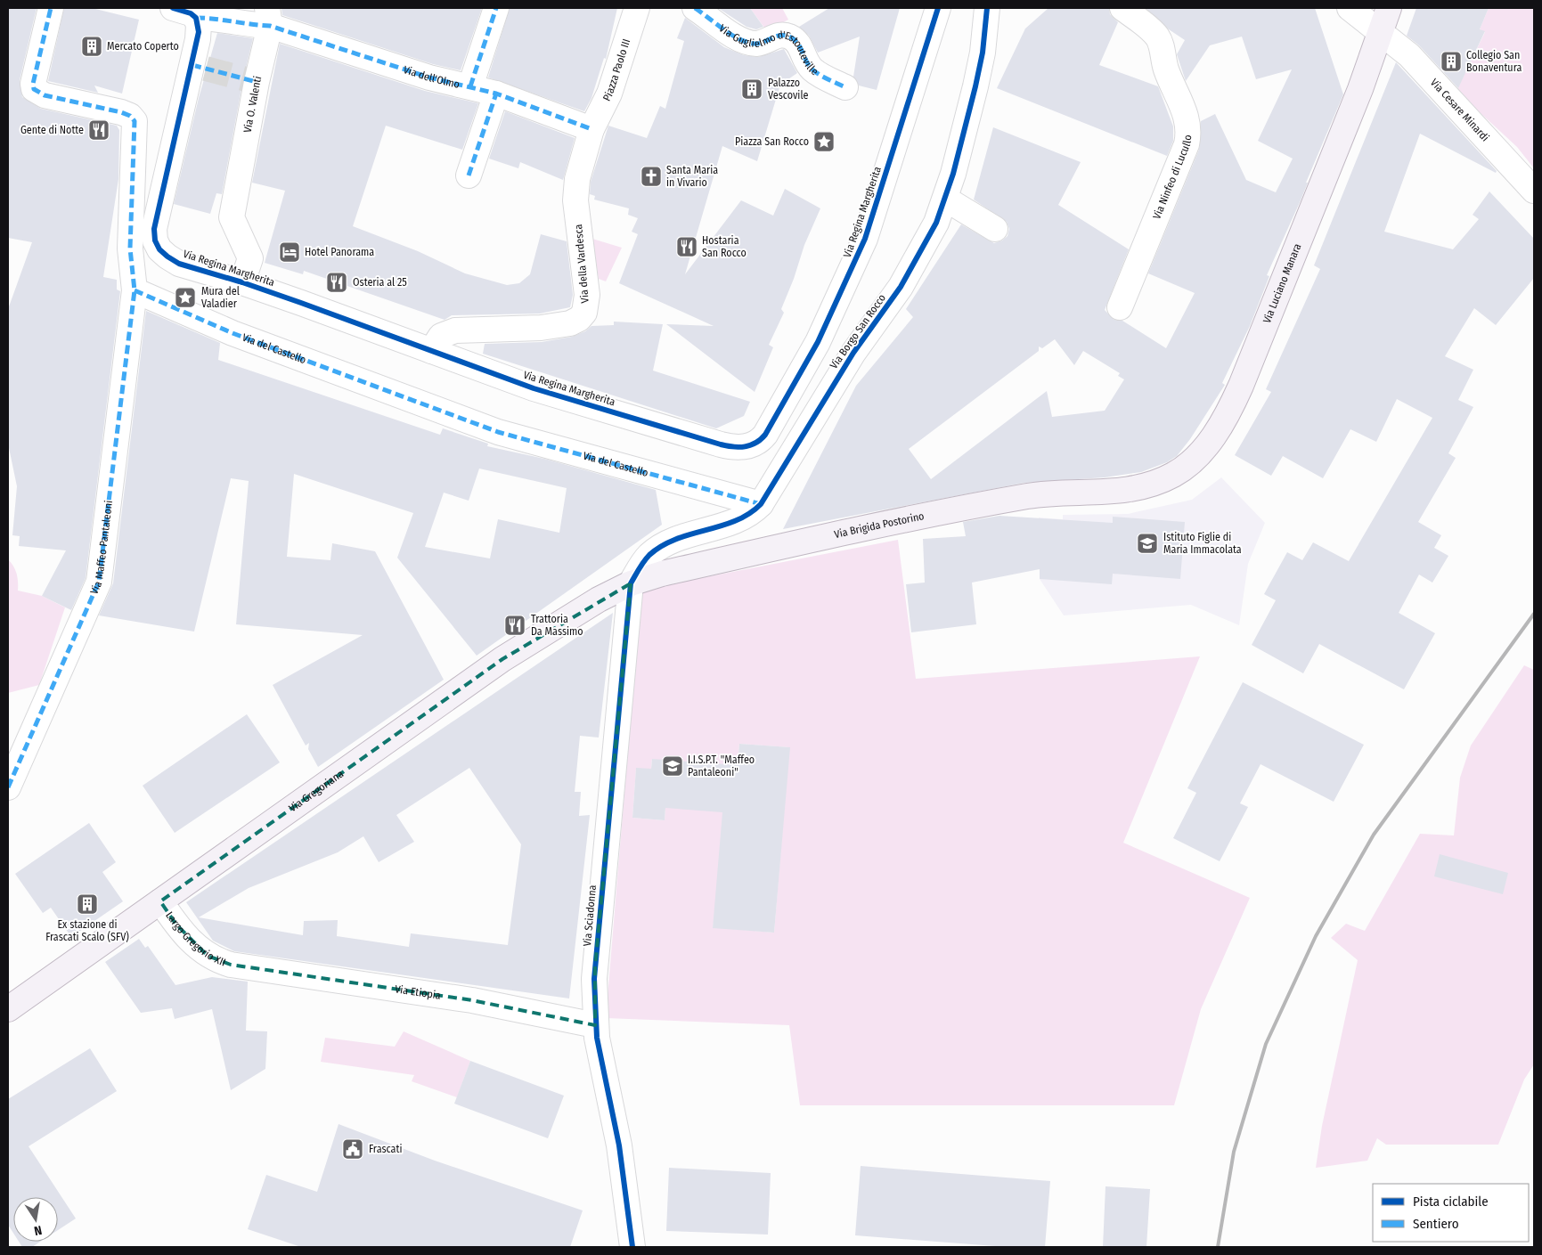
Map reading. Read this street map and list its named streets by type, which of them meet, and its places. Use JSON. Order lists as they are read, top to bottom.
{
  "streets": {
    "main road": ["Via Luciano Manara", "Via Brigida Postorino", "Via Gregoriana"],
    "street": [
      "Via Guglielmo d'Estouteville",
      "Piazza Paolo III",
      "Via dell'Olmo",
      "Via O. Valenti",
      "Via Cesare Minardi",
      "Via Ninfeo di Lucullo",
      "Via Regina Margherita",
      "Via della Vardesca",
      "Via Borgo San Rocco",
      "Via del Castello",
      "Via Maffeo Pantaleoni",
      "Via Sciadonna",
      "Largo Gregorio XII",
      "Via Etiopia"
    ]
  },
  "crossings": [
    ["Piazza Paolo III", "Via dell'Olmo"],
    ["Piazza Paolo III", "Via della Vardesca"],
    ["Via dell'Olmo", "Via O. Valenti"],
    ["Via dell'Olmo", "Via Regina Margherita"],
    ["Via dell'Olmo", "Via della Vardesca"],
    ["Via O. Valenti", "Via Regina Margherita"],
    ["Via Cesare Minardi", "Via Luciano Manara"],
    ["Via Regina Margherita", "Via della Vardesca"],
    ["Via Luciano Manara", "Via Brigida Postorino"],
    ["Via Borgo San Rocco", "Via del Castello"],
    ["Via Borgo San Rocco", "Via Brigida Postorino"],
    ["Via Borgo San Rocco", "Via Gregoriana"],
    ["Via Borgo San Rocco", "Via Sciadonna"],
    ["Via del Castello", "Via Maffeo Pantaleoni"],
    ["Via Brigida Postorino", "Via Gregoriana"],
    ["Via Brigida Postorino", "Via Sciadonna"],
    ["Via Gregoriana", "Via Sciadonna"],
    ["Via Gregoriana", "Largo Gregorio XII"],
    ["Via Sciadonna", "Via Etiopia"],
    ["Largo Gregorio XII", "Via Etiopia"]
  ],
  "places": {
    "building": [
      "Mercato Coperto",
      "Collegio San Bonaventura",
      "Palazzo Vescovile",
      "Ex stazione di Frascati Scalo (SFV)"
    ],
    "restaurant": [
      "Gente di Notte",
      "Hostaria San Rocco",
      "Osteria al 25",
      "Trattoria Da Massimo"
    ],
    "place": ["Piazza San Rocco", "Mura del Valadier"],
    "church": ["Santa Maria in Vivario"],
    "hotel": ["Hotel Panorama"],
    "school or university": ["Istituto Figlie di Maria Immacolata", "I.I.S.P.T. \"Maffeo Pantaleoni\""],
    "public building": ["Frascati"]
  },
  "legend": ["Pista ciclabile", "Sentiero"],
  "north": "bottom"
}
